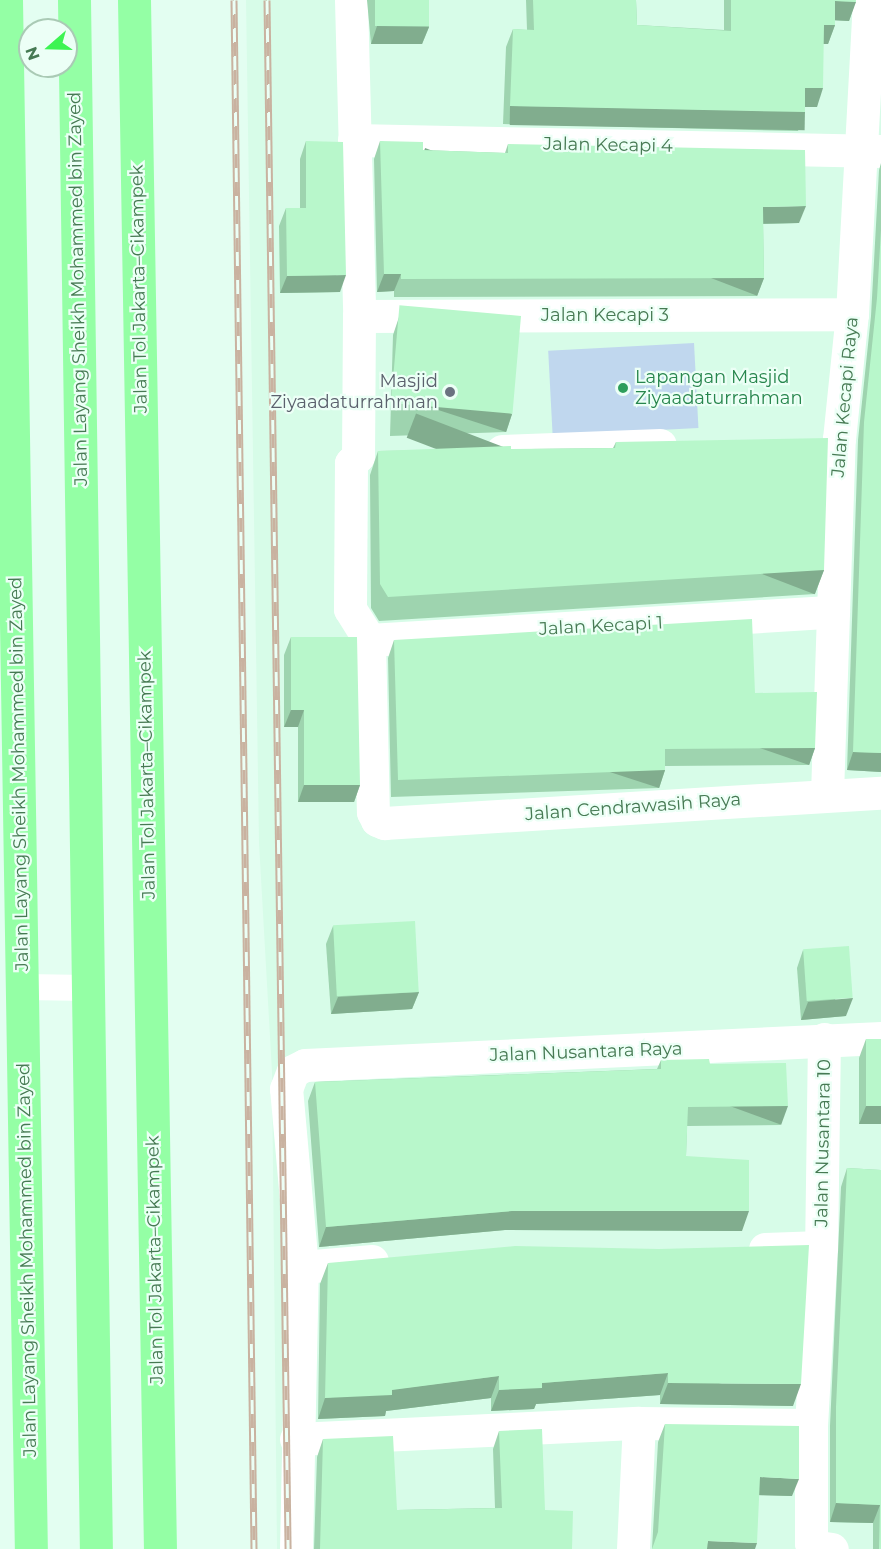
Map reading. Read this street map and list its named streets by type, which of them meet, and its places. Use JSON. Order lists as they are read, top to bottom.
{
  "streets": {
    "highway": ["Jalan Layang Sheikh Mohammed bin Zayed", "Jalan Tol Jakarta–Cikampek"],
    "street": [
      "Jalan Kecapi 4",
      "Jalan Kecapi 3",
      "Jalan Kecapi Raya",
      "Jalan Kecapi 1",
      "Jalan Cendrawasih Raya",
      "Jalan Nusantara Raya",
      "Jalan Nusantara 10"
    ]
  },
  "crossings": [
    ["Jalan Kecapi 4", "Jalan Kecapi Raya"],
    ["Jalan Kecapi 3", "Jalan Kecapi Raya"],
    ["Jalan Kecapi Raya", "Jalan Kecapi 1"],
    ["Jalan Kecapi Raya", "Jalan Cendrawasih Raya"],
    ["Jalan Kecapi 1", "Jalan Cendrawasih Raya"],
    ["Jalan Nusantara Raya", "Jalan Nusantara 10"]
  ],
  "places": ["Lapangan Masjid Ziyaadaturrahman", "Masjid Ziyaadaturrahman"],
  "north": "left"
}
